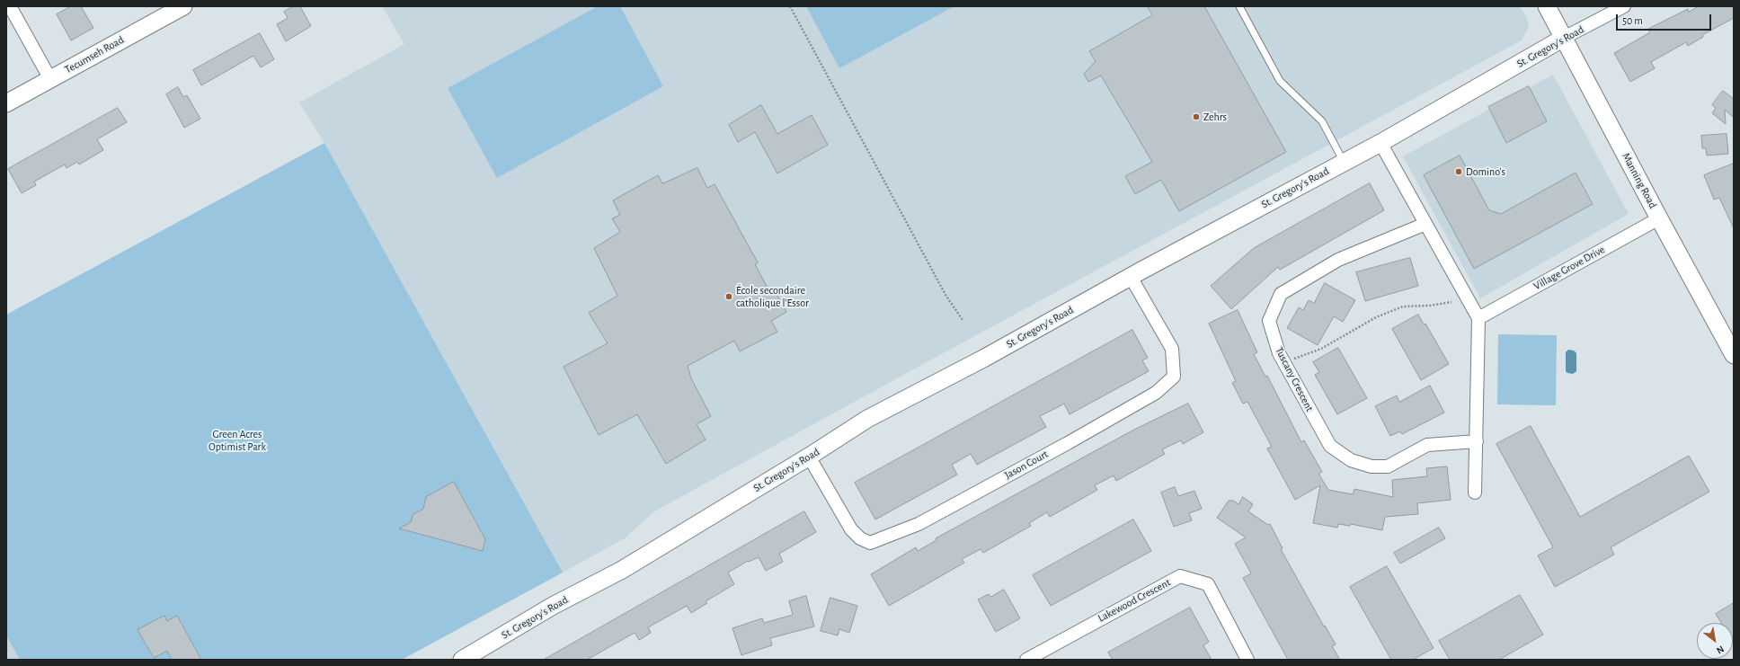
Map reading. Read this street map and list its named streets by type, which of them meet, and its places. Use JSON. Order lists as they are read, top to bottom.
{
  "streets": {
    "street": [
      "St. Gregory's Road",
      "Tecumseh Road",
      "Manning Road",
      "Village Grove Drive",
      "Tuscany Crescent",
      "Jason Court",
      "Lakewood Crescent"
    ]
  },
  "crossings": [
    ["St. Gregory's Road", "Manning Road"],
    ["St. Gregory's Road", "Jason Court"],
    ["Manning Road", "Village Grove Drive"]
  ],
  "parks": ["Green Acres Optimist Park"],
  "places": ["Zehrs", "Domino's", "École secondaire catholique l'Essor"],
  "scale_bar": "50 m",
  "north": "bottom right"
}
